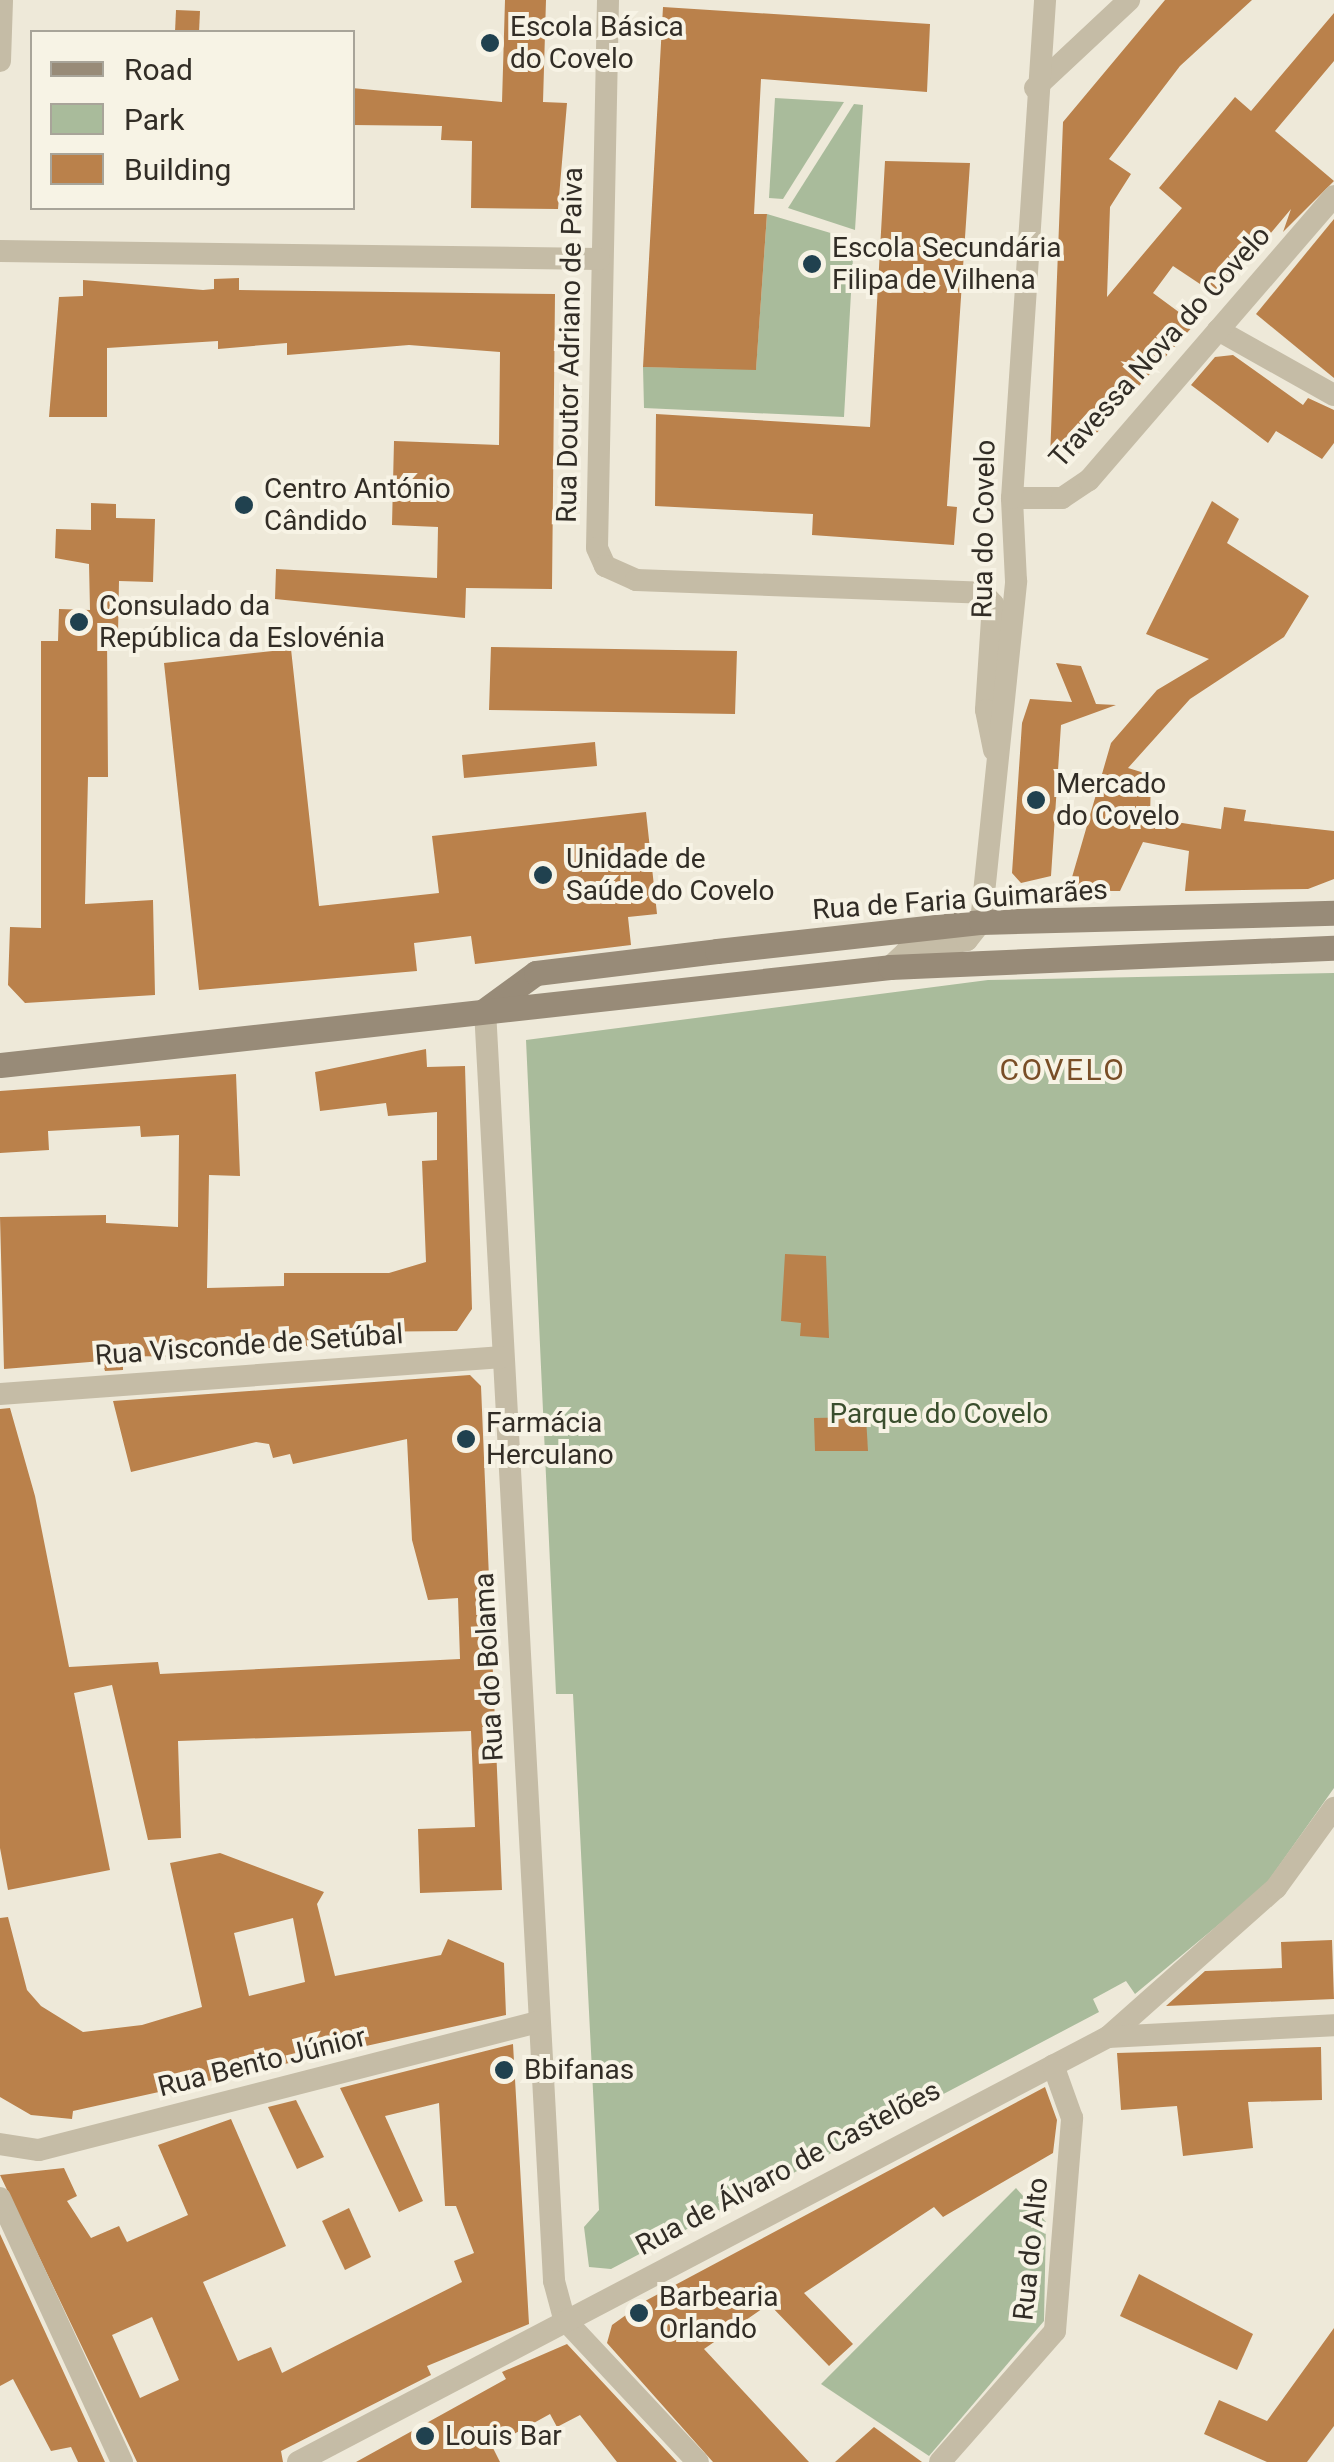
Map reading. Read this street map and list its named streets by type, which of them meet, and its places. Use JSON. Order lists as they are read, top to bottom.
{
  "streets": {
    "main road": ["Rua de Faria Guimarães"],
    "street": [
      "Rua Doutor Adriano de Paiva",
      "Travessa Nova do Covelo",
      "Rua do Covelo",
      "Rua Visconde de Setúbal",
      "Rua do Bolama",
      "Rua Bento Júnior",
      "Rua de Álvaro de Castelões",
      "Rua do Alto"
    ]
  },
  "crossings": [
    ["Rua Doutor Adriano de Paiva", "Rua do Covelo"],
    ["Travessa Nova do Covelo", "Rua do Covelo"],
    ["Rua do Covelo", "Rua de Faria Guimarães"],
    ["Rua de Faria Guimarães", "Rua do Bolama"],
    ["Rua Visconde de Setúbal", "Rua do Bolama"],
    ["Rua do Bolama", "Rua Bento Júnior"],
    ["Rua do Bolama", "Rua de Álvaro de Castelões"],
    ["Rua de Álvaro de Castelões", "Rua do Alto"]
  ],
  "districts": ["COVELO"],
  "parks": ["Parque do Covelo"],
  "places": [
    "Escola Básica do Covelo",
    "Escola Secundária Filipa de Vilhena",
    "Centro António Cândido",
    "Consulado da República da Eslovénia",
    "Mercado do Covelo",
    "Unidade de Saúde do Covelo",
    "Farmácia Herculano",
    "Bbifanas",
    "Barbearia Orlando",
    "Louis Bar"
  ],
  "legend": ["Road", "Park", "Building"]
}
